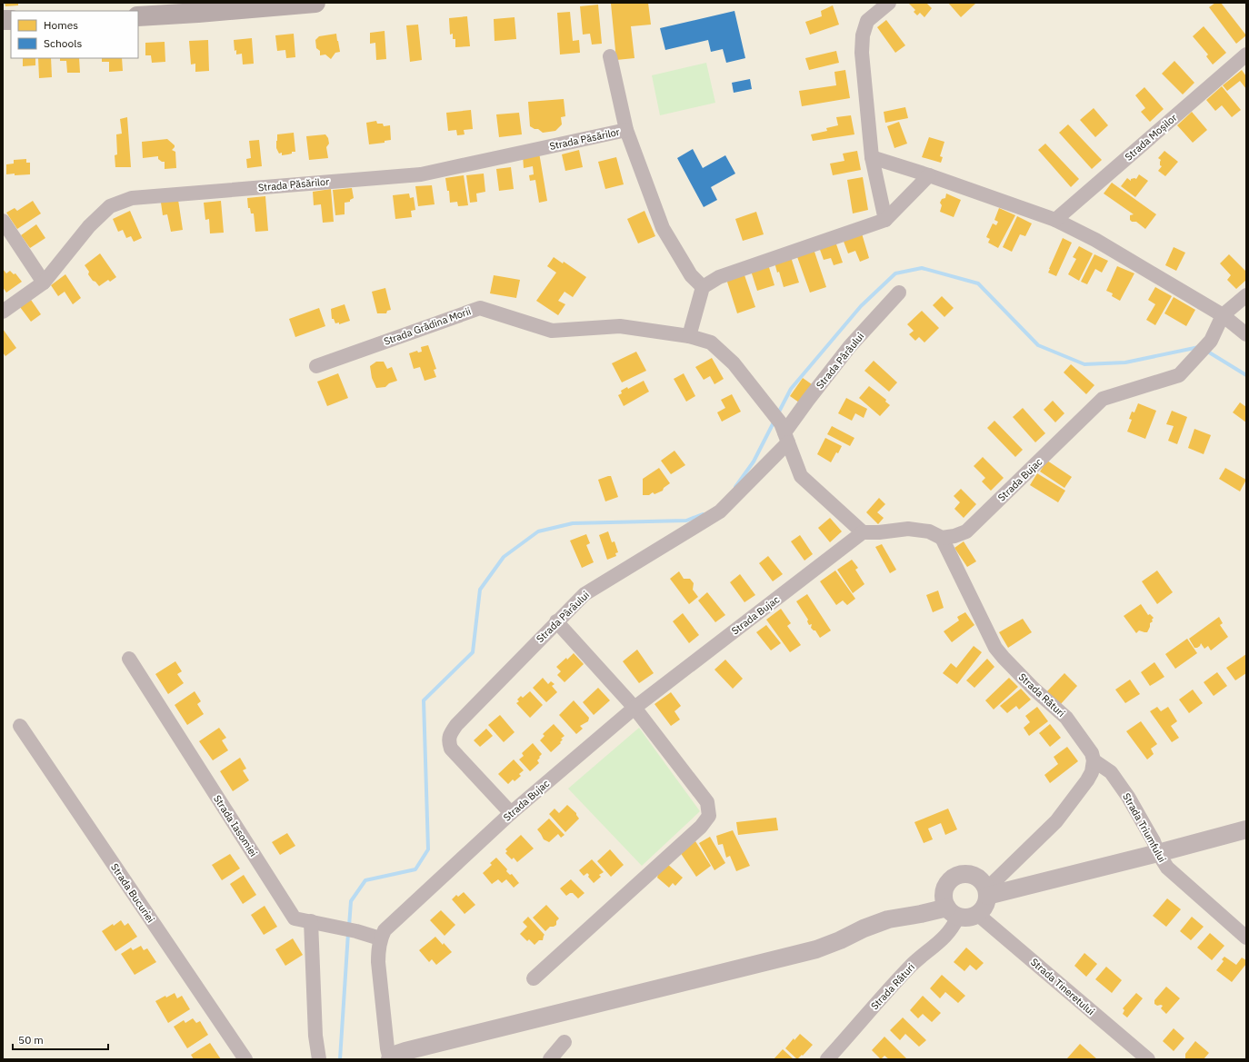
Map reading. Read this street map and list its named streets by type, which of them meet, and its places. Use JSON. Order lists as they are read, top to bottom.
{
  "streets": {
    "street": [
      "Strada Moșilor",
      "Strada Păsărilor",
      "Strada Grădina Morii",
      "Strada Pârâului",
      "Strada Bujac",
      "Strada Râturi",
      "Strada Iasomiei",
      "Strada Triumfului",
      "Strada Bucuriei",
      "Strada Tineretului"
    ]
  },
  "crossings": [
    ["Strada Grădina Morii", "Strada Pârâului"],
    ["Strada Grădina Morii", "Strada Bujac"],
    ["Strada Pârâului", "Strada Bujac"],
    ["Strada Bujac", "Strada Râturi"],
    ["Strada Bujac", "Strada Iasomiei"],
    ["Strada Râturi", "Strada Triumfului"],
    ["Strada Râturi", "Strada Tineretului"]
  ],
  "legend": ["Homes", "Schools"],
  "scale_bar": "50 m"
}
